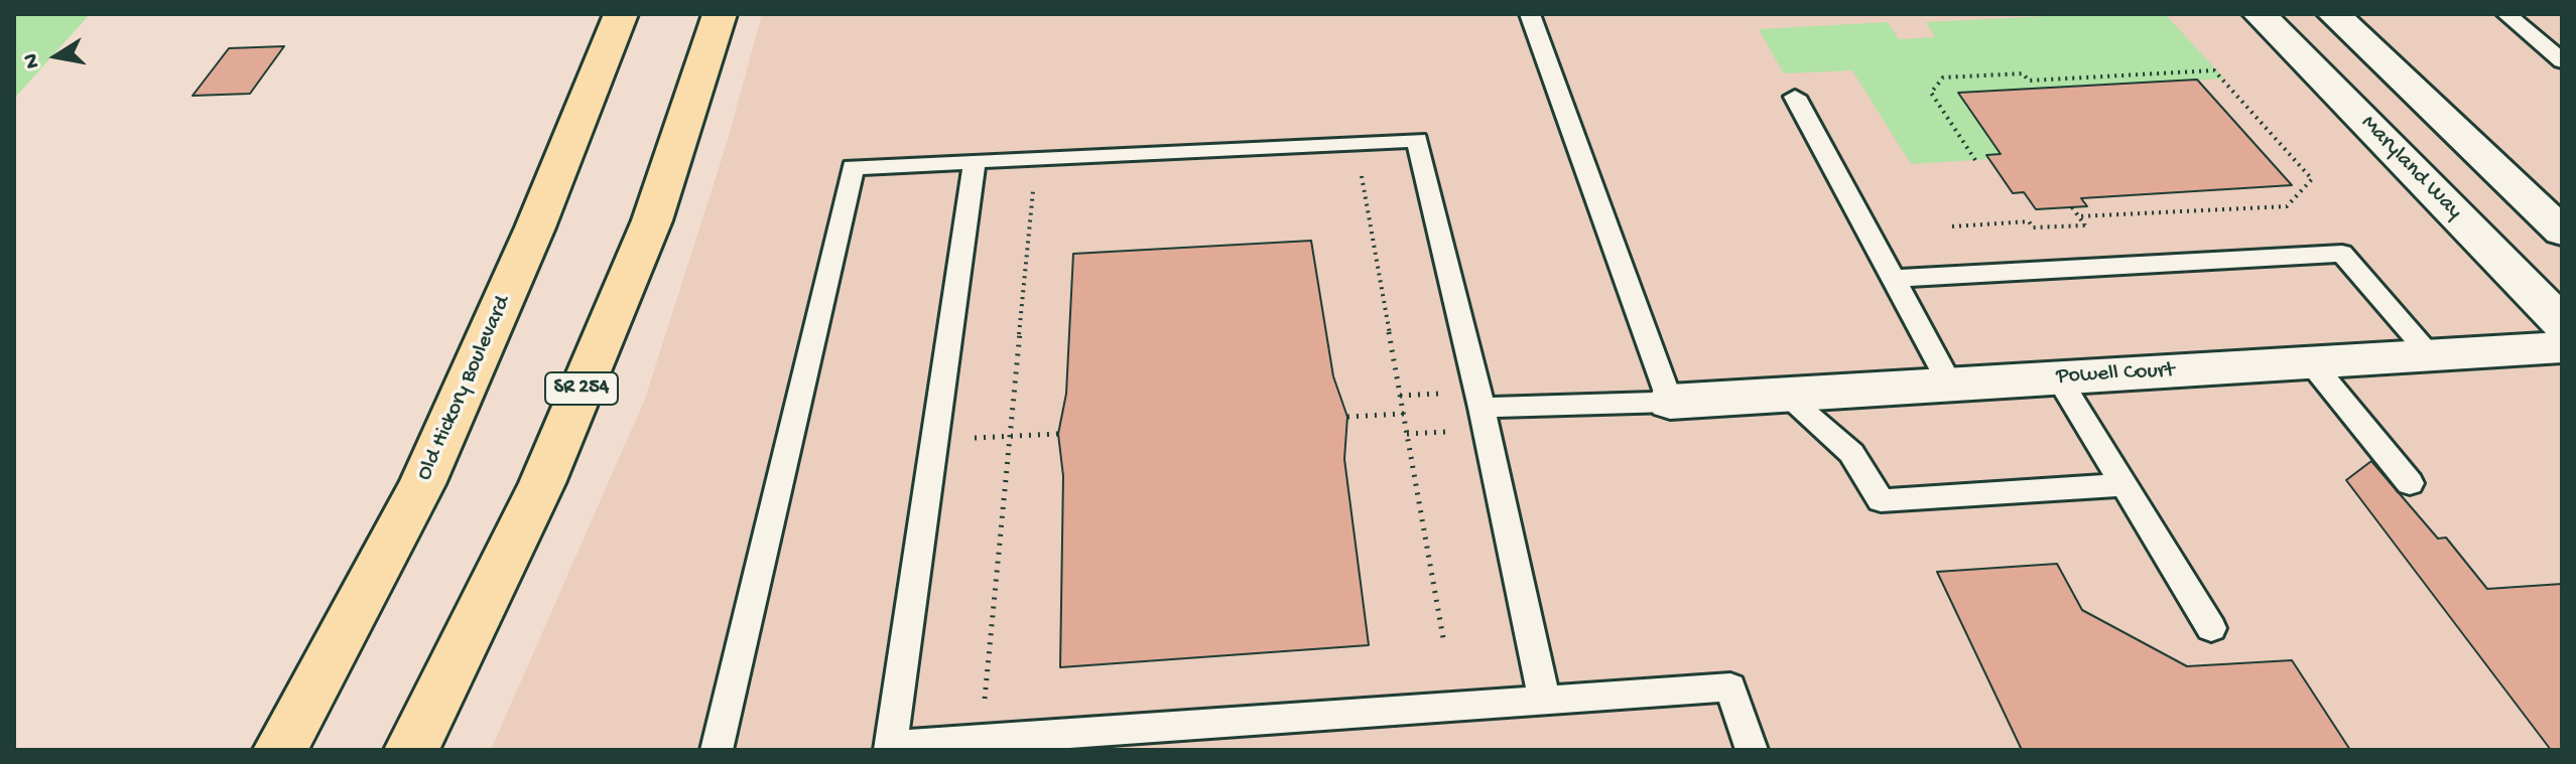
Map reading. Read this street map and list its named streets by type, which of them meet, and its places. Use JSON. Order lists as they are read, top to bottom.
{
  "streets": {
    "main road": [
      "Maryland Way",
      "Powell Court",
      "Old Hickory Boulevard",
      "SR 254"
    ]
  },
  "north": "left"
}
